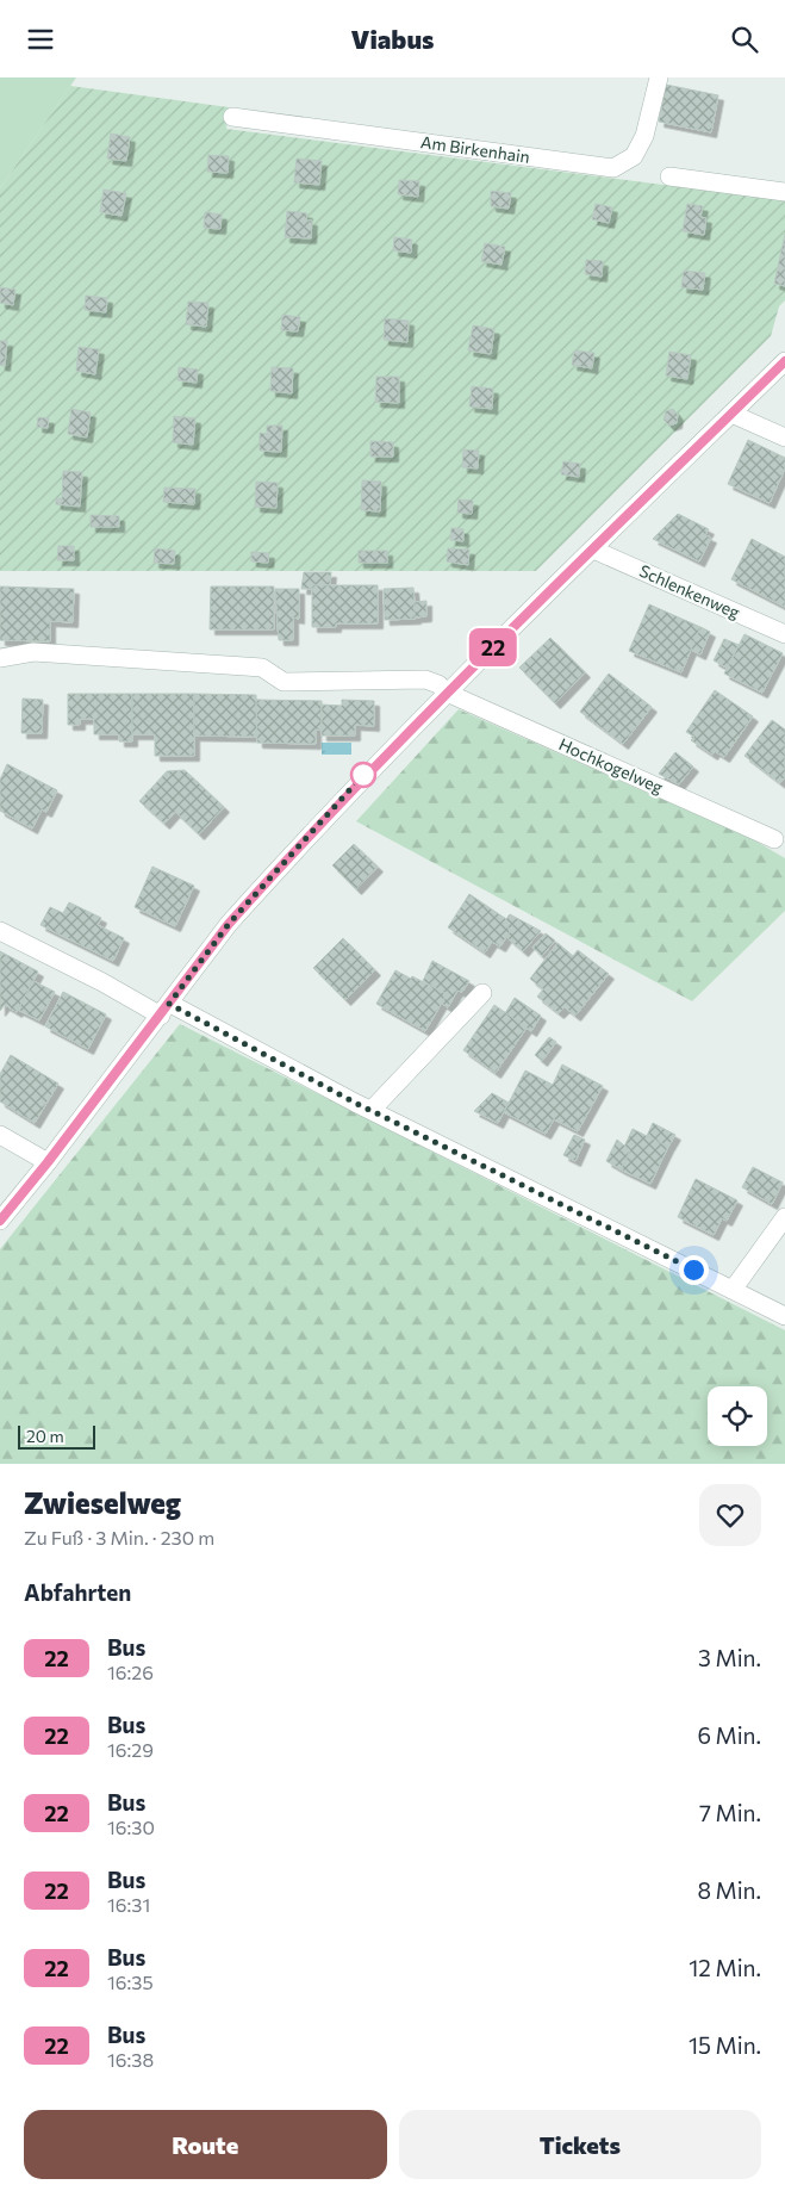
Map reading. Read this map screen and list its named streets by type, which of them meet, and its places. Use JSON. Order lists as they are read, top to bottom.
{
  "streets": {
    "street": ["Am Birkenhain", "Schlenkenweg", "Hochkogelweg"]
  },
  "lines": ["bus line 22"],
  "scale_bar": "20 m",
  "page": {
    "header": "Viabus",
    "on_map": "22",
    "scale": "20 m",
    "heading": [
      ["Zwieselweg", "Zu Fuß · 3 Min. · 230 m"],
      "Abfahrten"
    ],
    "list": [
      {
        "mark": "22",
        "name": "Bus",
        "note": "16:26",
        "value": "3 Min."
      },
      {
        "mark": "22",
        "name": "Bus",
        "note": "16:29",
        "value": "6 Min."
      },
      {
        "mark": "22",
        "name": "Bus",
        "note": "16:30",
        "value": "7 Min."
      },
      {
        "mark": "22",
        "name": "Bus",
        "note": "16:31",
        "value": "8 Min."
      },
      {
        "mark": "22",
        "name": "Bus",
        "note": "16:35",
        "value": "12 Min."
      },
      {
        "mark": "22",
        "name": "Bus",
        "note": "16:38",
        "value": "15 Min."
      }
    ],
    "buttons": ["Route", "Tickets"]
  }
}
